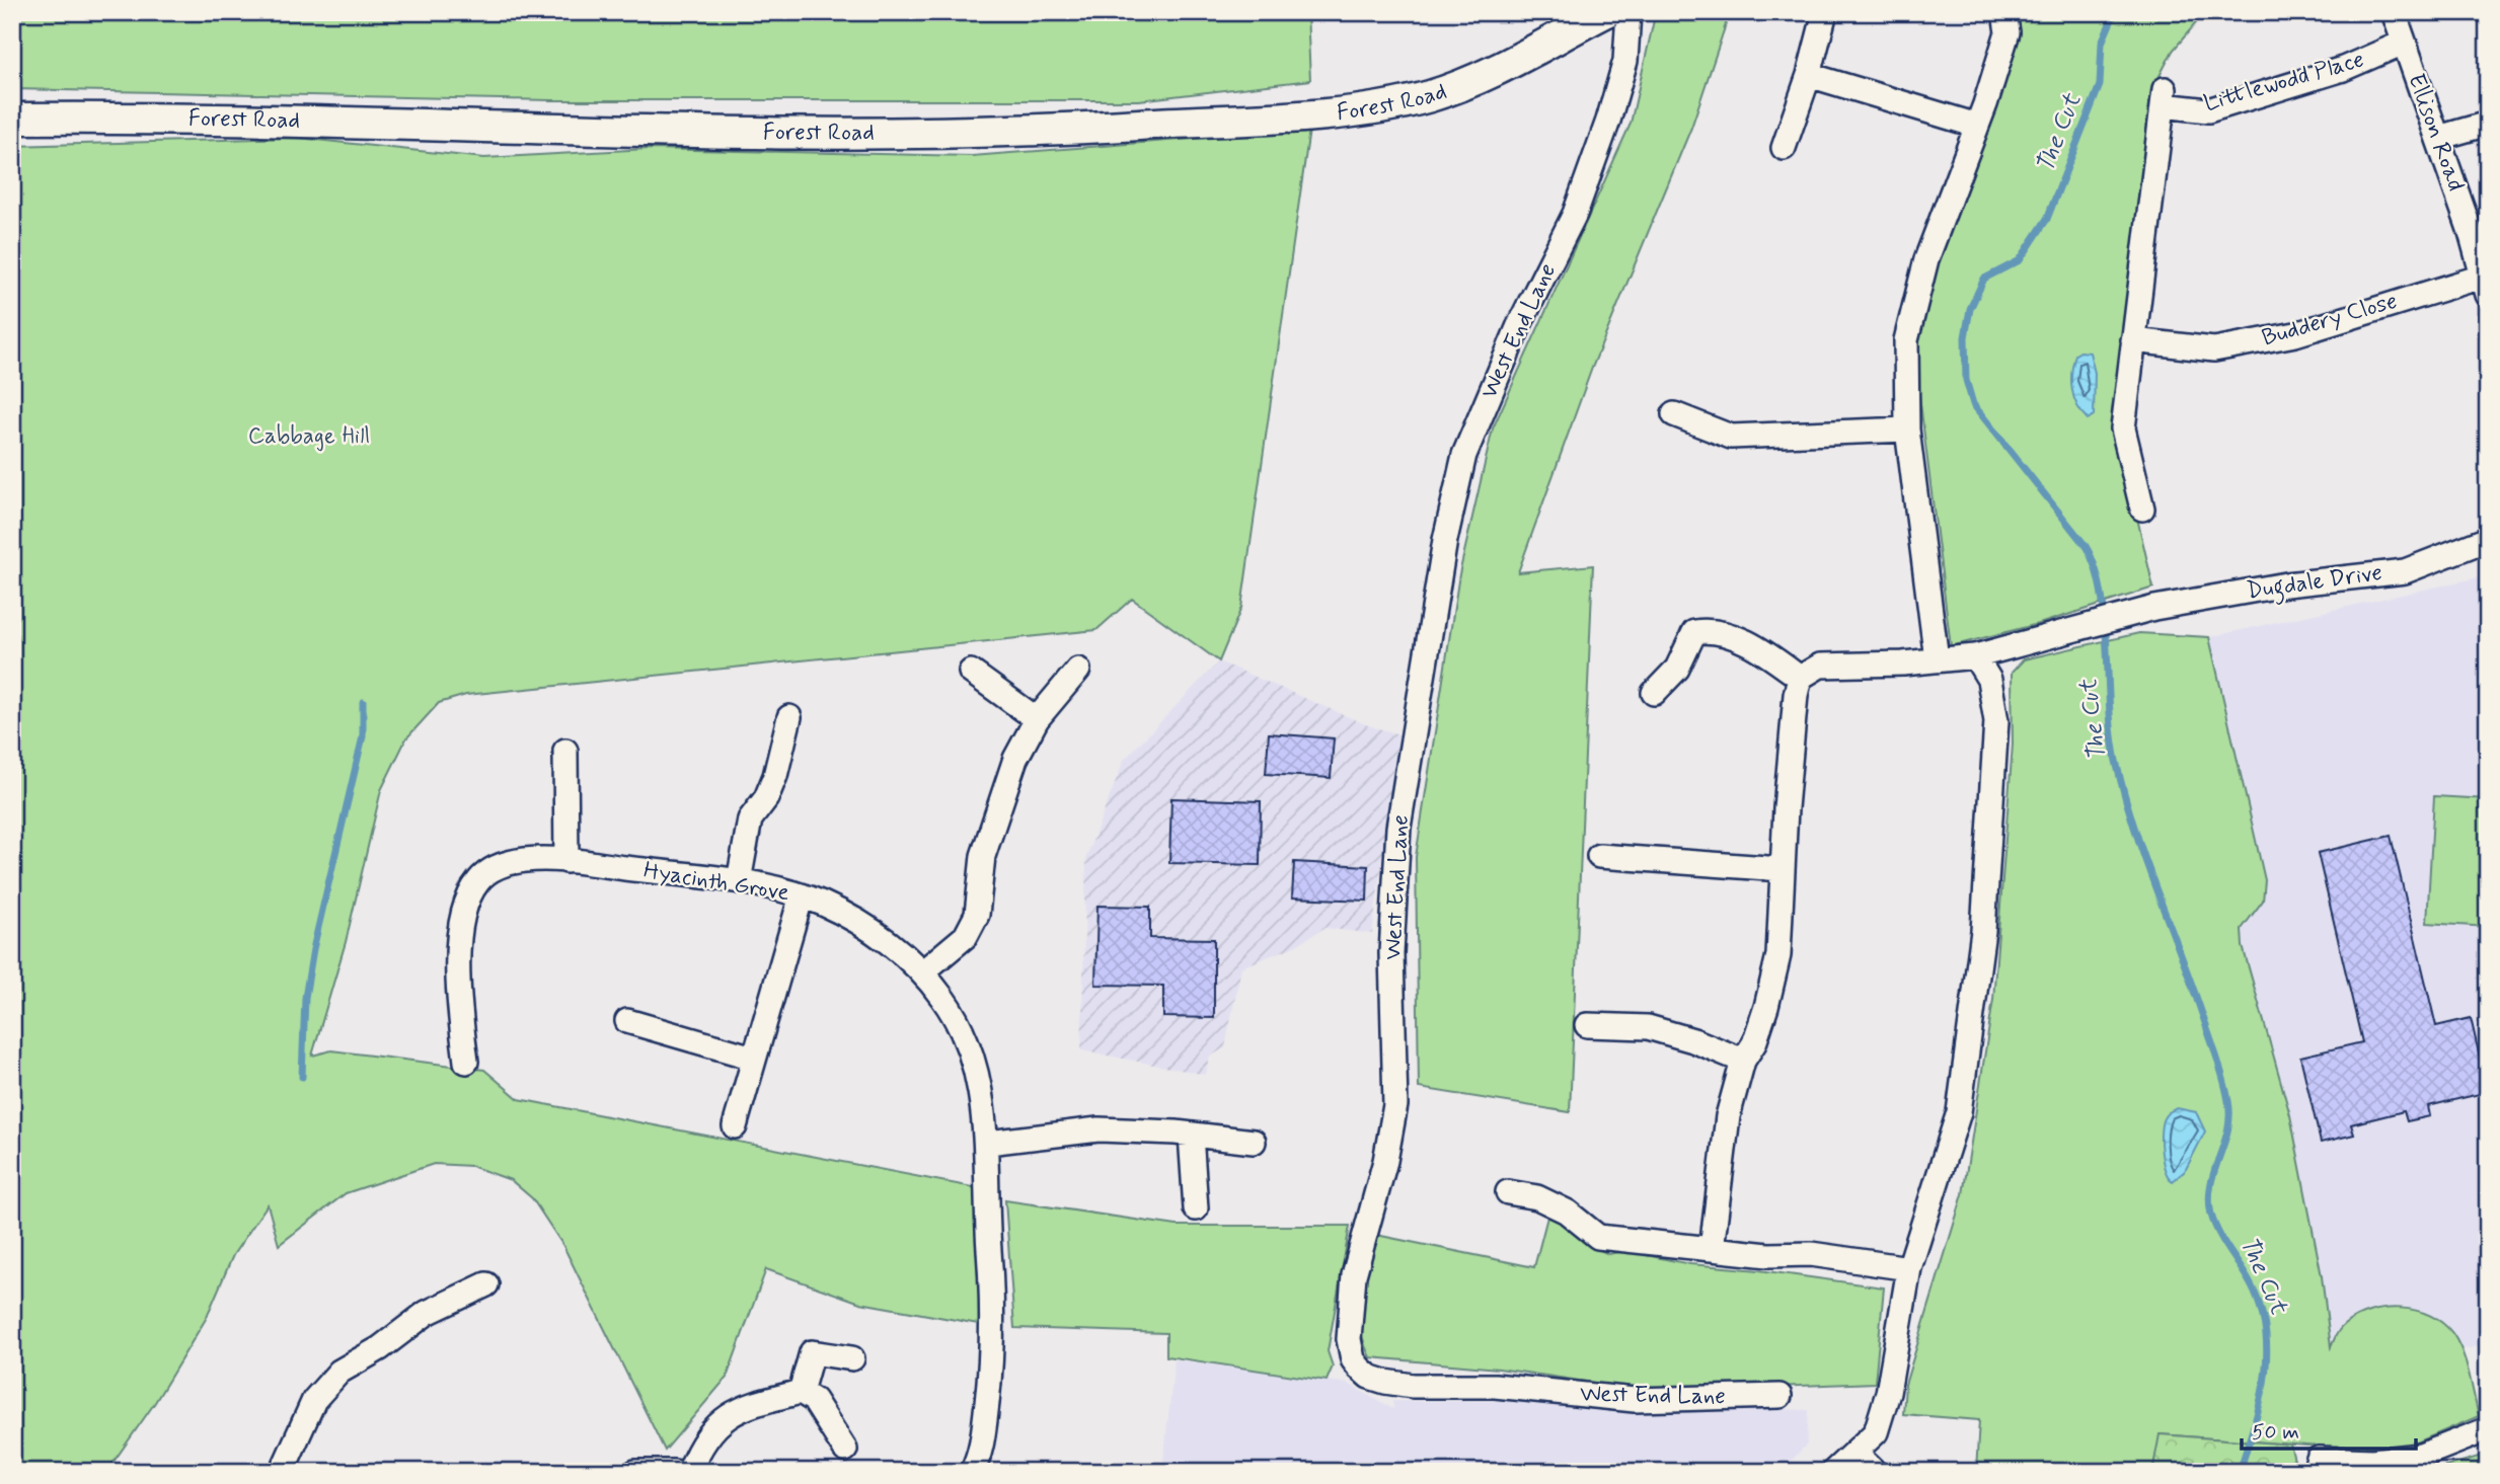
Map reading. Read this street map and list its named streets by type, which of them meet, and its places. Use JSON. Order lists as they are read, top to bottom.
{
  "streets": {
    "main road": ["Forest Road"],
    "street": [
      "Littlewodd Place",
      "Ellison Road",
      "Buddery Close",
      "West End Lane",
      "Dugdale Drive",
      "Hyacinth Grove"
    ]
  },
  "crossings": [
    ["Littlewodd Place", "Ellison Road"],
    ["Littlewodd Place", "Buddery Close"],
    ["Ellison Road", "Buddery Close"]
  ],
  "water": ["The Cut"],
  "parks": ["Cabbage Hill"],
  "scale_bar": "50 m"
}
